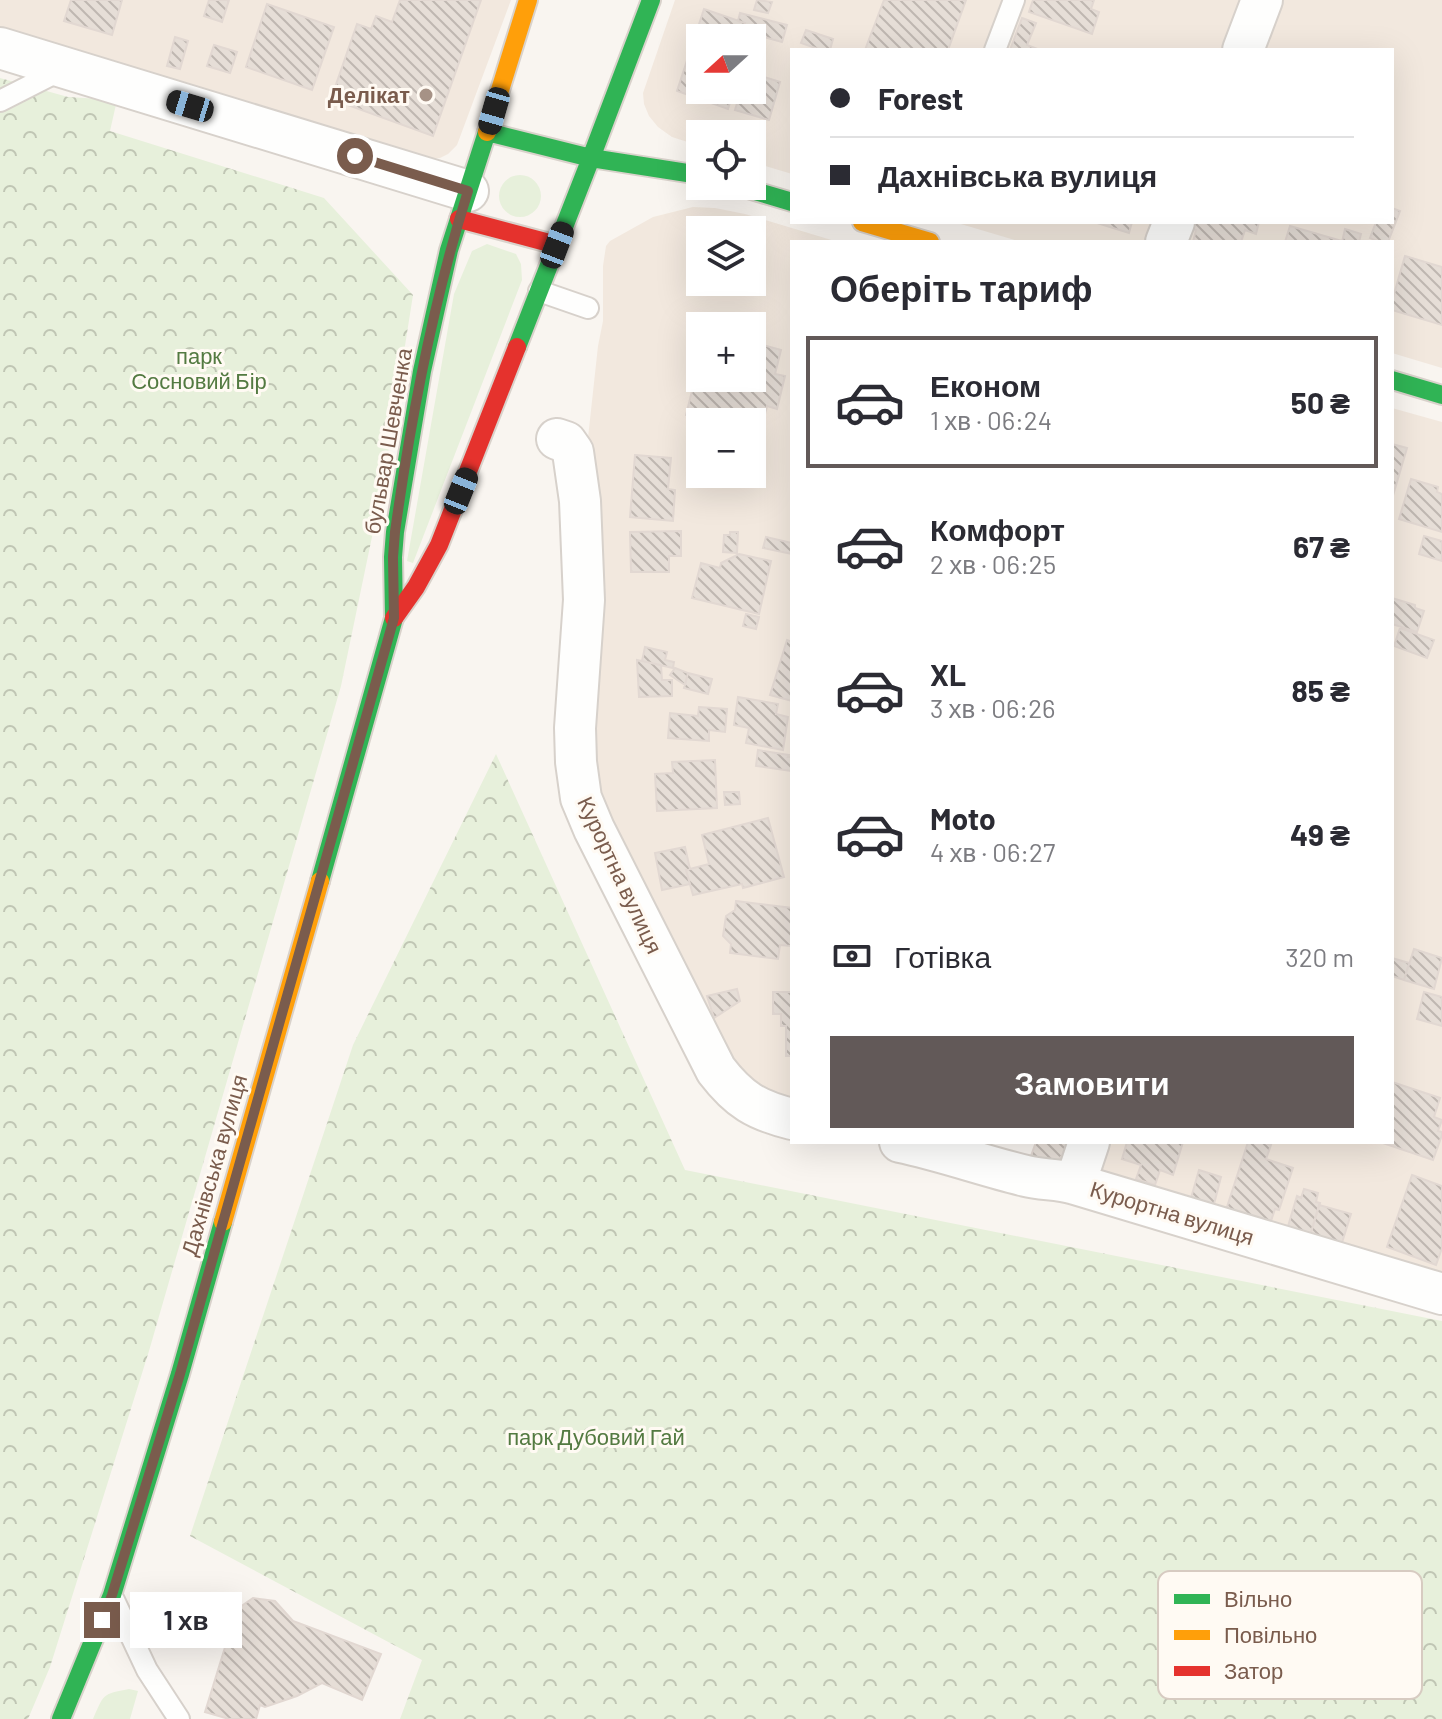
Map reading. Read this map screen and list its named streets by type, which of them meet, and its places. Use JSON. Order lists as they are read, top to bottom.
{
  "streets": {
    "main road": ["бульвар Шевченка", "Дахнівська вулиця"],
    "street": ["Курортна вулиця"]
  },
  "crossings": [
    ["бульвар Шевченка", "Дахнівська вулиця"]
  ],
  "parks": ["парк Сосновий Бір", "парк Дубовий Гай"],
  "places": ["Делікат"],
  "legend": ["Вільно", "Повільно", "Затор"],
  "north": "left",
  "page": {
    "map_buttons": ["+", "−"],
    "banner": ["Forest", "Дахнівська вулиця"],
    "heading": "Оберіть тариф",
    "list": [
      {
        "name": "Економ",
        "note": "1 хв · 06:24",
        "value": "50 ₴"
      },
      {
        "name": "Комфорт",
        "note": "2 хв · 06:25",
        "value": "67 ₴"
      },
      {
        "name": "XL",
        "note": "3 хв · 06:26",
        "value": "85 ₴"
      },
      {
        "name": "Moto",
        "note": "4 хв · 06:27",
        "value": "49 ₴"
      }
    ],
    "pay": ["Готівка", "320 m"],
    "buttons": "Замовити",
    "bubble": "1 хв"
  }
}
